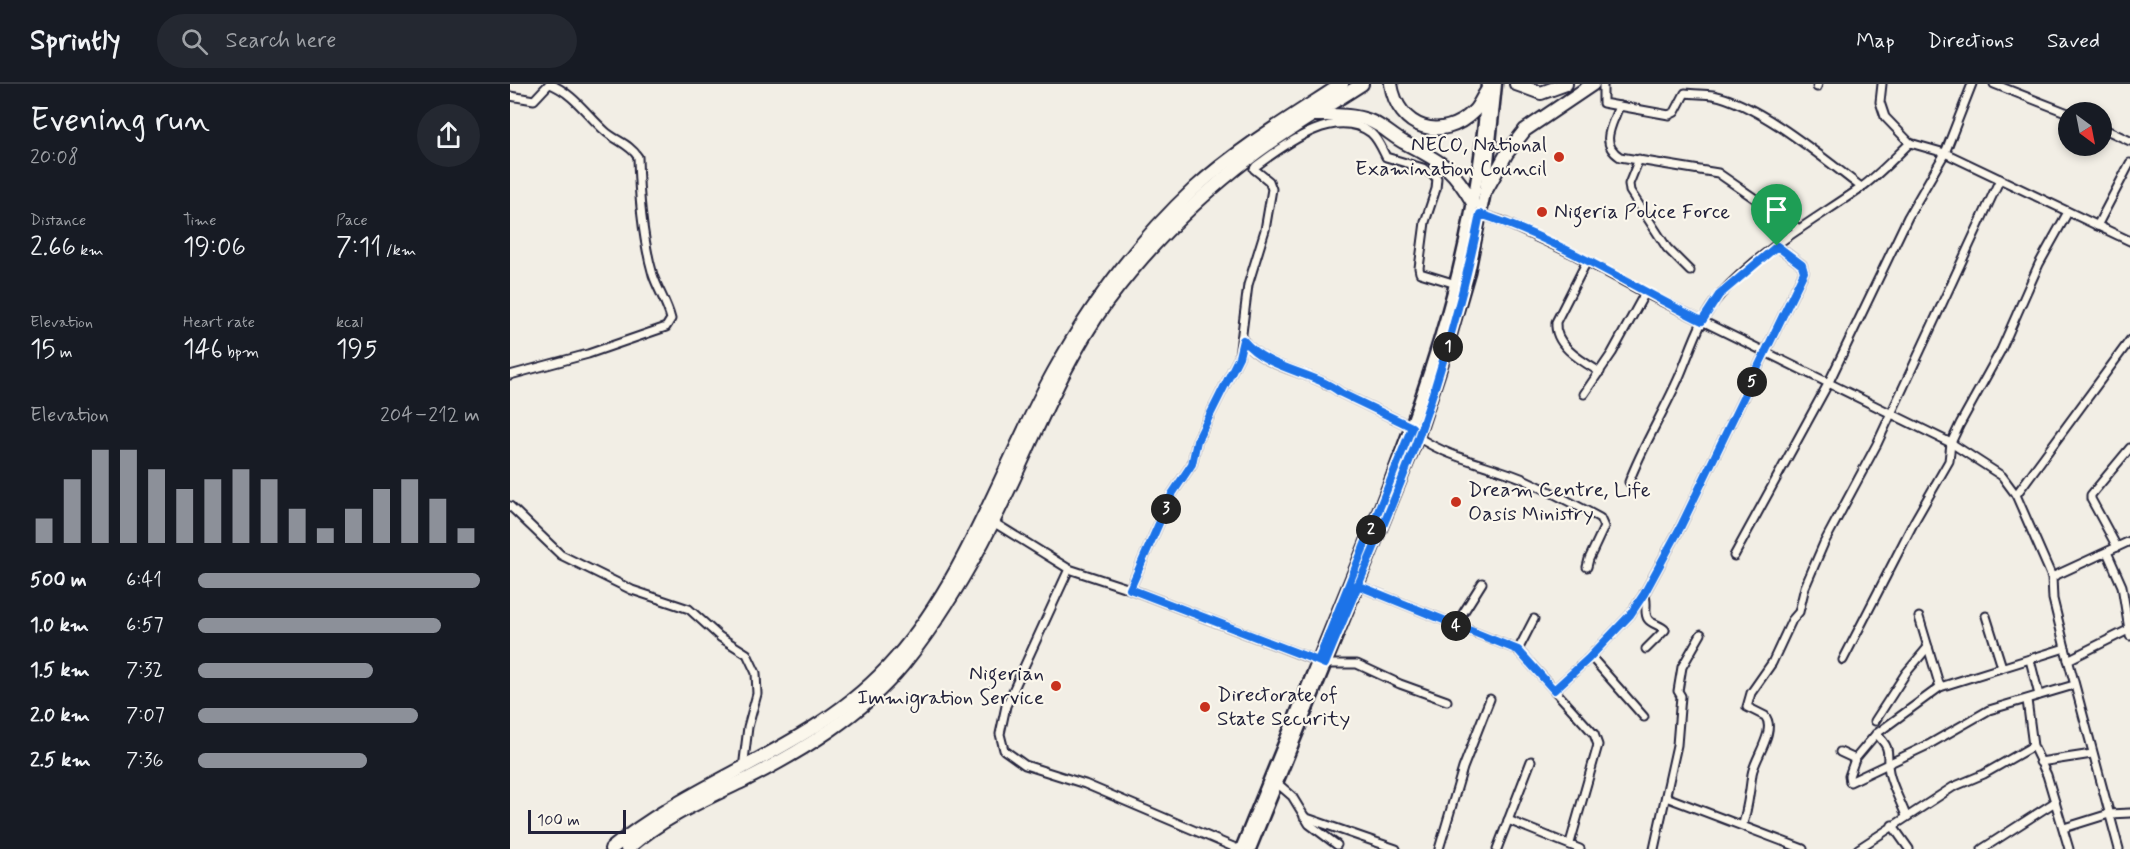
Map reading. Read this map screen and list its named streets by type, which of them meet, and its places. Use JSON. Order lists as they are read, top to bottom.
{
  "places": [
    "NECO, National Examination Council",
    "Nigeria Police Force",
    "Dream Centre, Life Oasis Ministry",
    "Nigerian Immigration Service",
    "Directorate of State Security"
  ],
  "scale_bar": "100 m",
  "north": "bottom right",
  "page": {
    "header": "Sprintly",
    "search": "Search here",
    "nav": ["Map", "Directions", "Saved"],
    "heading": ["Evening run", "20:08"],
    "stats": [
      ["Distance", "2.66 km"],
      ["Time", "19:06"],
      ["Pace", "7:11 /km"],
      ["Elevation", "15 m"],
      ["Heart rate", "146 bpm"],
      ["kcal", "195"]
    ],
    "pins": [
      "1",
      "5",
      "3",
      "2",
      "4"
    ],
    "chart": ["Elevation", "204–212 m"],
    "list": [
      {
        "name": "500 m",
        "note": "6:41"
      },
      {
        "name": "1.0 km",
        "note": "6:57"
      },
      {
        "name": "1.5 km",
        "note": "7:32"
      },
      {
        "name": "2.0 km",
        "note": "7:07"
      },
      {
        "name": "2.5 km",
        "note": "7:36"
      }
    ],
    "scale": "100 m"
  }
}
